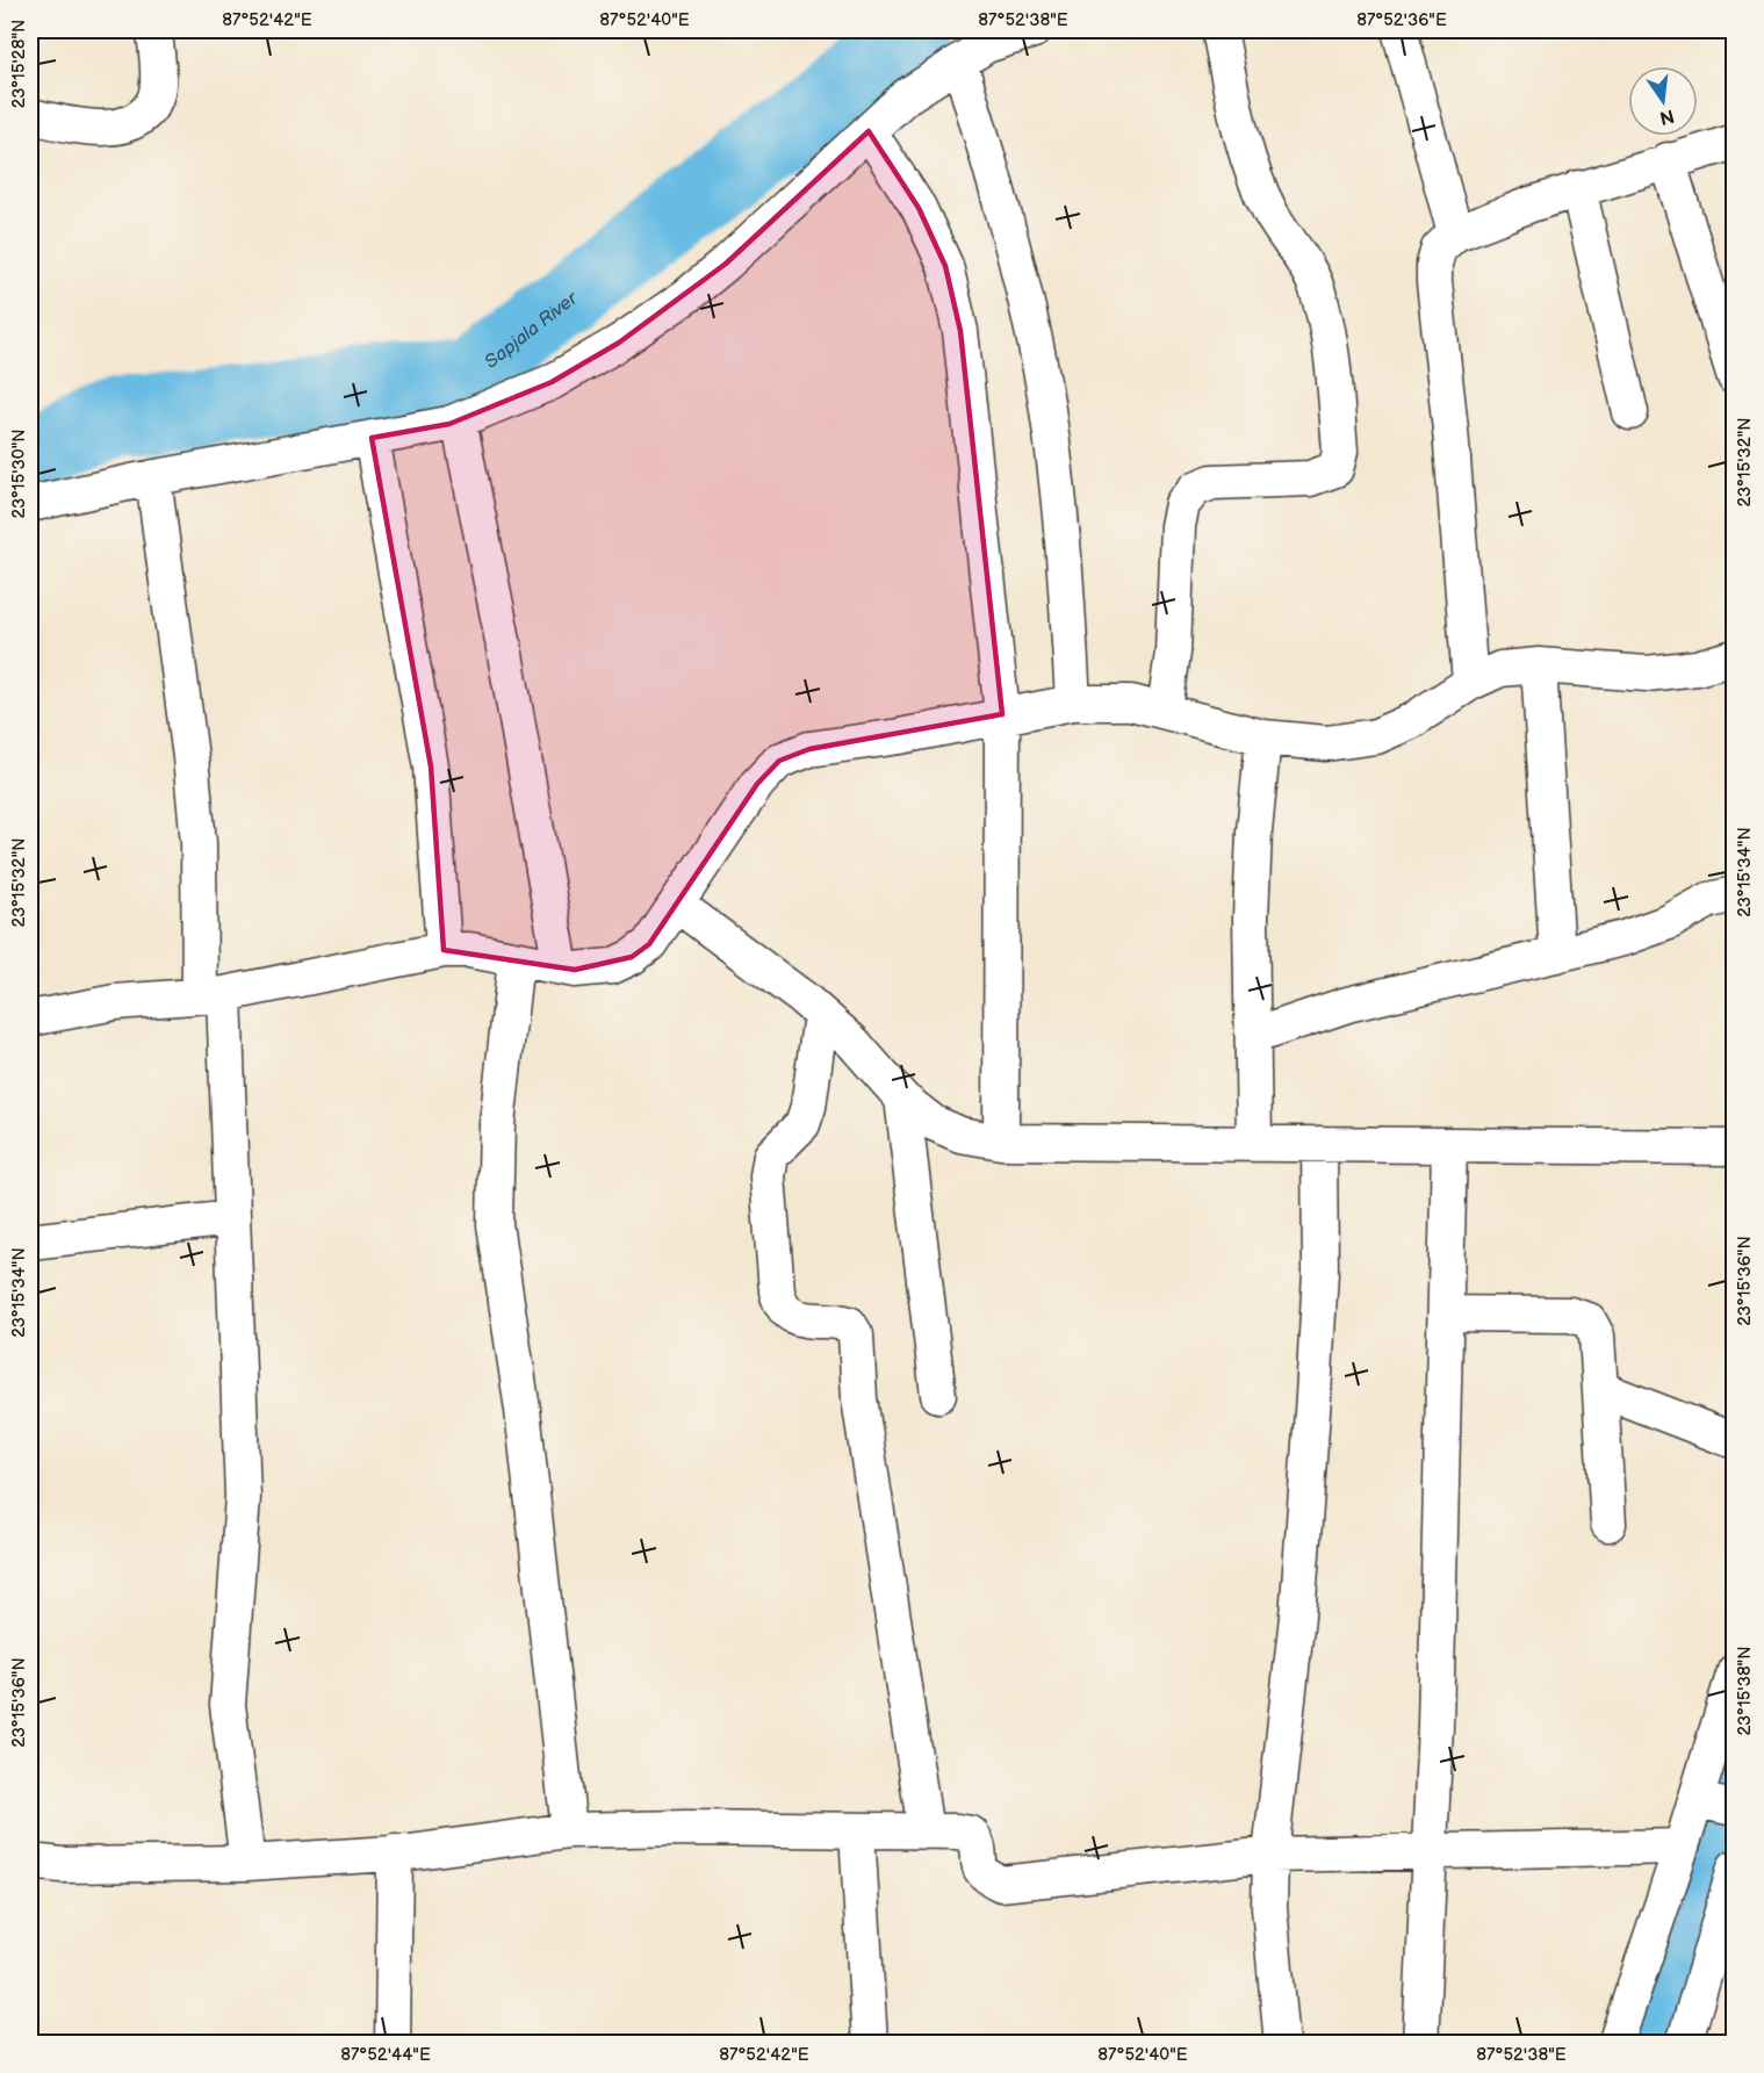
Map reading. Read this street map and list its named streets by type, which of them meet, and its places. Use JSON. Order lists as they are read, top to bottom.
{
  "water": ["Sapjala River"],
  "north": "bottom",
  "coordinates": [
    "87°52'42\"E",
    "87°52'40\"E",
    "87°52'38\"E",
    "87°52'36\"E",
    "23°15'28\"N",
    "23°15'32\"N",
    "23°15'30\"N",
    "23°15'34\"N",
    "23°15'36\"N",
    "23°15'38\"N",
    "87°52'44\"E"
  ]
}
